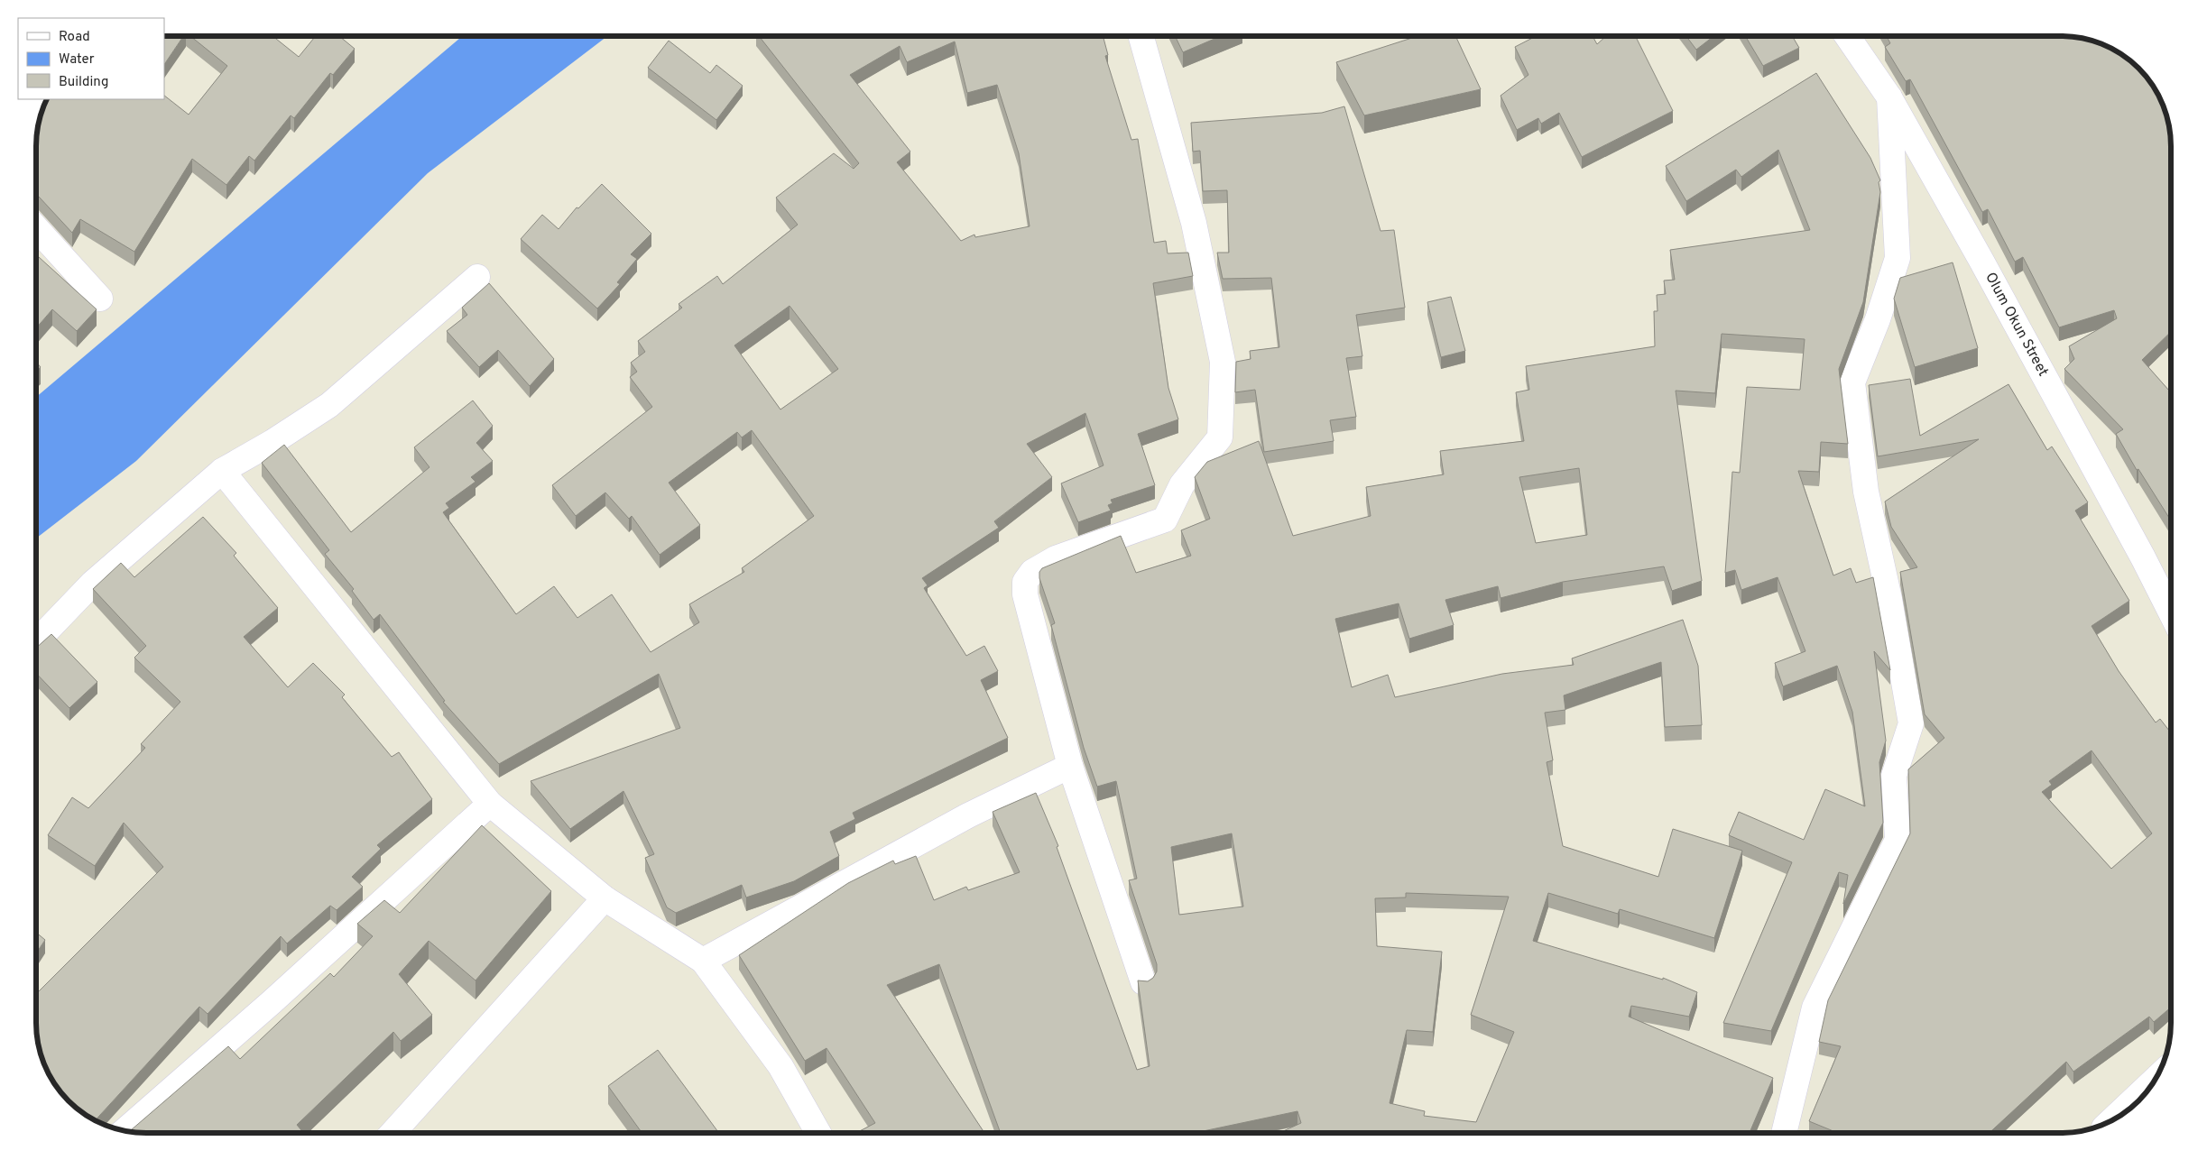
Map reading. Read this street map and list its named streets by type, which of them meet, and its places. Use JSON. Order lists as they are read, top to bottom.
{
  "streets": {
    "street": ["Olum Okun Street"]
  },
  "legend": ["Road", "Water", "Building"]
}
